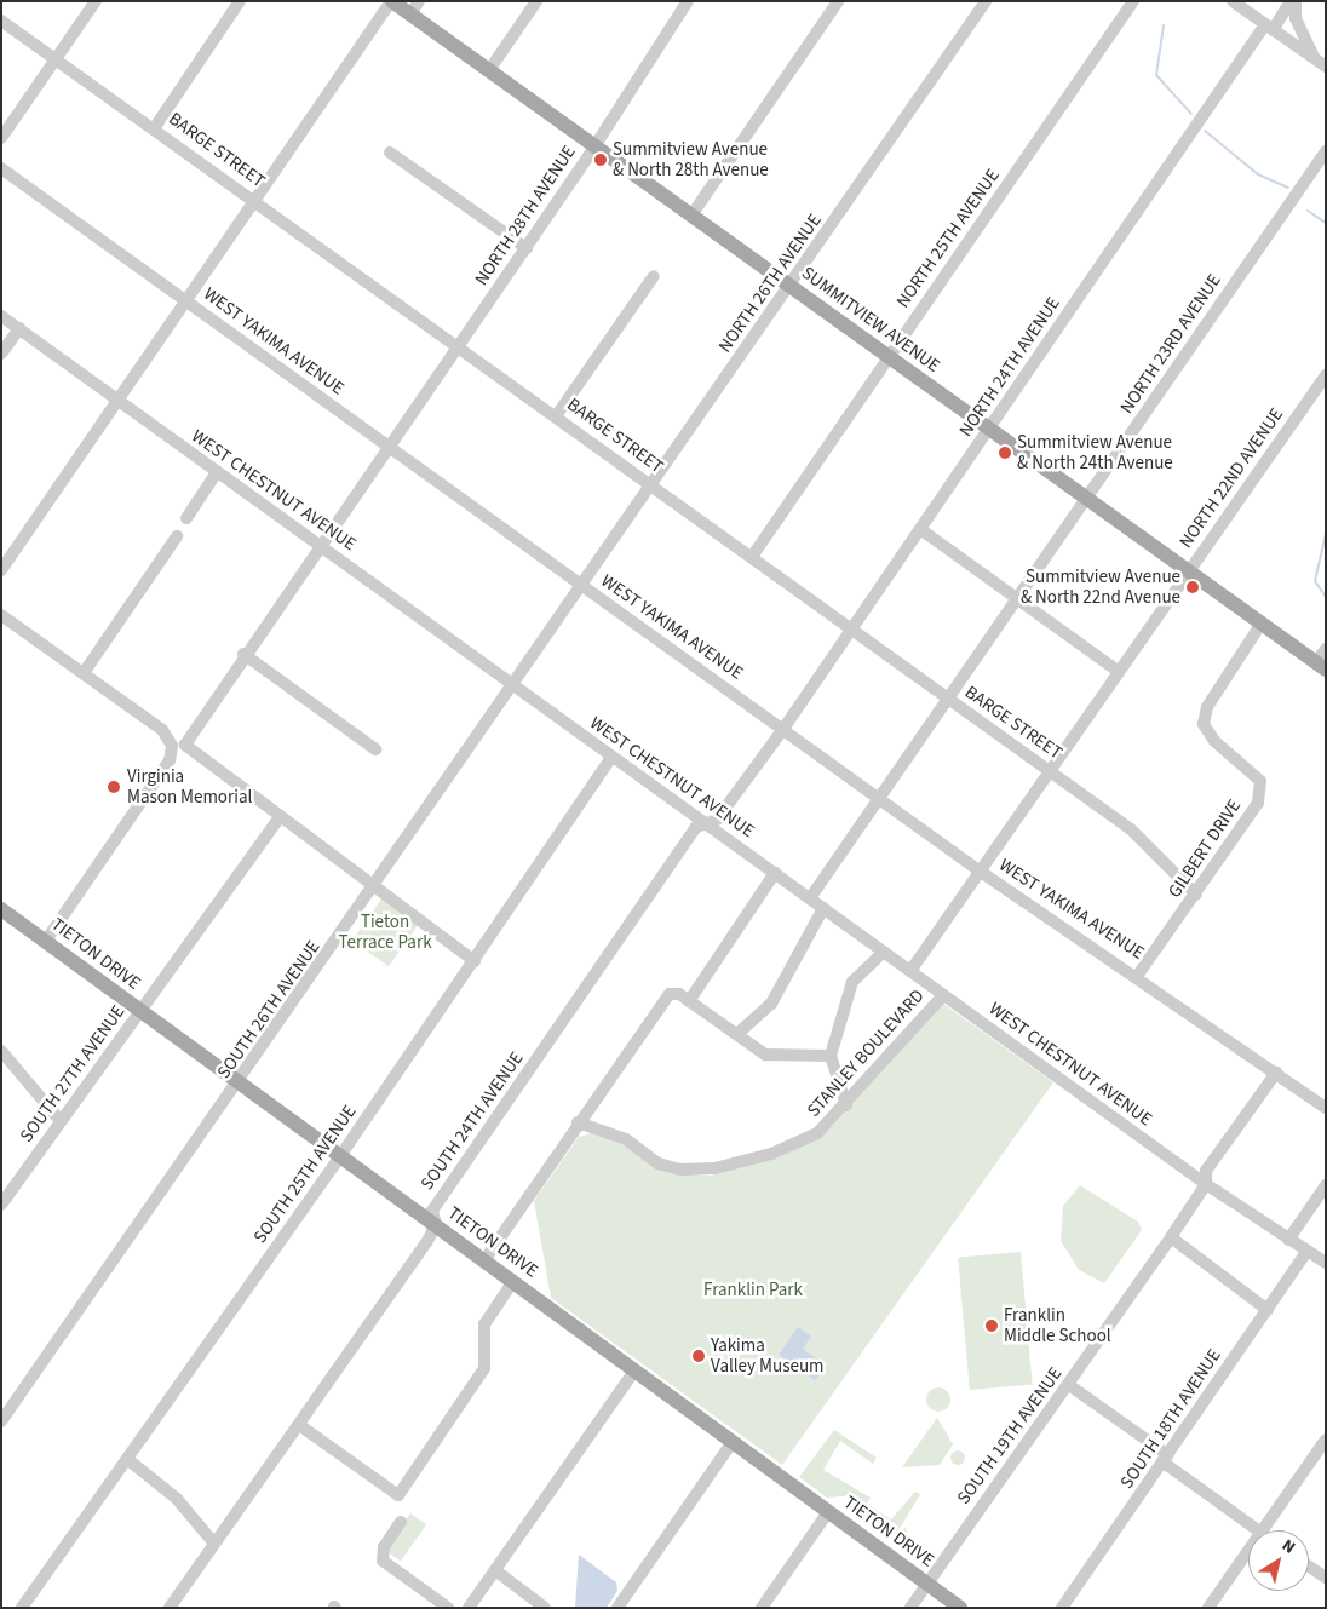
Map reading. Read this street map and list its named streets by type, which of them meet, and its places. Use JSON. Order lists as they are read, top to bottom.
{
  "streets": {
    "main road": ["SUMMITVIEW AVENUE", "TIETON DRIVE"],
    "street": [
      "BARGE STREET",
      "NORTH 28TH AVENUE",
      "NORTH 25TH AVENUE",
      "NORTH 26TH AVENUE",
      "WEST YAKIMA AVENUE",
      "NORTH 23RD AVENUE",
      "NORTH 24TH AVENUE",
      "NORTH 22ND AVENUE",
      "WEST CHESTNUT AVENUE",
      "GILBERT DRIVE",
      "SOUTH 26TH AVENUE",
      "STANLEY BOULEVARD",
      "SOUTH 27TH AVENUE",
      "SOUTH 24TH AVENUE",
      "SOUTH 25TH AVENUE",
      "SOUTH 18TH AVENUE",
      "SOUTH 19TH AVENUE"
    ]
  },
  "crossings": [
    ["BARGE STREET", "NORTH 28TH AVENUE"],
    ["BARGE STREET", "NORTH 25TH AVENUE"],
    ["BARGE STREET", "NORTH 26TH AVENUE"],
    ["BARGE STREET", "NORTH 23RD AVENUE"],
    ["BARGE STREET", "NORTH 24TH AVENUE"],
    ["BARGE STREET", "NORTH 22ND AVENUE"],
    ["BARGE STREET", "GILBERT DRIVE"],
    ["NORTH 28TH AVENUE", "SUMMITVIEW AVENUE"],
    ["NORTH 28TH AVENUE", "WEST YAKIMA AVENUE"],
    ["NORTH 28TH AVENUE", "WEST CHESTNUT AVENUE"],
    ["NORTH 28TH AVENUE", "SOUTH 27TH AVENUE"],
    ["NORTH 25TH AVENUE", "SUMMITVIEW AVENUE"],
    ["NORTH 26TH AVENUE", "SUMMITVIEW AVENUE"],
    ["NORTH 26TH AVENUE", "WEST YAKIMA AVENUE"],
    ["NORTH 26TH AVENUE", "SOUTH 26TH AVENUE"],
    ["SUMMITVIEW AVENUE", "NORTH 23RD AVENUE"],
    ["SUMMITVIEW AVENUE", "NORTH 24TH AVENUE"],
    ["SUMMITVIEW AVENUE", "NORTH 22ND AVENUE"],
    ["SUMMITVIEW AVENUE", "GILBERT DRIVE"],
    ["WEST YAKIMA AVENUE", "NORTH 23RD AVENUE"],
    ["WEST YAKIMA AVENUE", "NORTH 24TH AVENUE"],
    ["WEST YAKIMA AVENUE", "NORTH 22ND AVENUE"],
    ["WEST YAKIMA AVENUE", "GILBERT DRIVE"],
    ["WEST YAKIMA AVENUE", "SOUTH 26TH AVENUE"],
    ["WEST YAKIMA AVENUE", "SOUTH 24TH AVENUE"],
    ["WEST YAKIMA AVENUE", "SOUTH 19TH AVENUE"],
    ["NORTH 23RD AVENUE", "WEST CHESTNUT AVENUE"],
    ["NORTH 24TH AVENUE", "SOUTH 24TH AVENUE"],
    ["NORTH 22ND AVENUE", "WEST CHESTNUT AVENUE"],
    ["WEST CHESTNUT AVENUE", "SOUTH 26TH AVENUE"],
    ["WEST CHESTNUT AVENUE", "STANLEY BOULEVARD"],
    ["WEST CHESTNUT AVENUE", "SOUTH 24TH AVENUE"],
    ["WEST CHESTNUT AVENUE", "SOUTH 25TH AVENUE"],
    ["WEST CHESTNUT AVENUE", "SOUTH 18TH AVENUE"],
    ["WEST CHESTNUT AVENUE", "SOUTH 19TH AVENUE"],
    ["TIETON DRIVE", "SOUTH 26TH AVENUE"],
    ["TIETON DRIVE", "SOUTH 27TH AVENUE"],
    ["TIETON DRIVE", "SOUTH 24TH AVENUE"],
    ["TIETON DRIVE", "SOUTH 25TH AVENUE"],
    ["TIETON DRIVE", "SOUTH 19TH AVENUE"]
  ],
  "parks": ["Tieton Terrace Park", "Franklin Park"],
  "places": [
    "Summitview Avenue & North 28th Avenue",
    "Summitview Avenue & North 24th Avenue",
    "Summitview Avenue & North 22nd Avenue",
    "Virginia Mason Memorial",
    "Franklin Middle School",
    "Yakima Valley Museum"
  ],
  "north": "top right"
}
